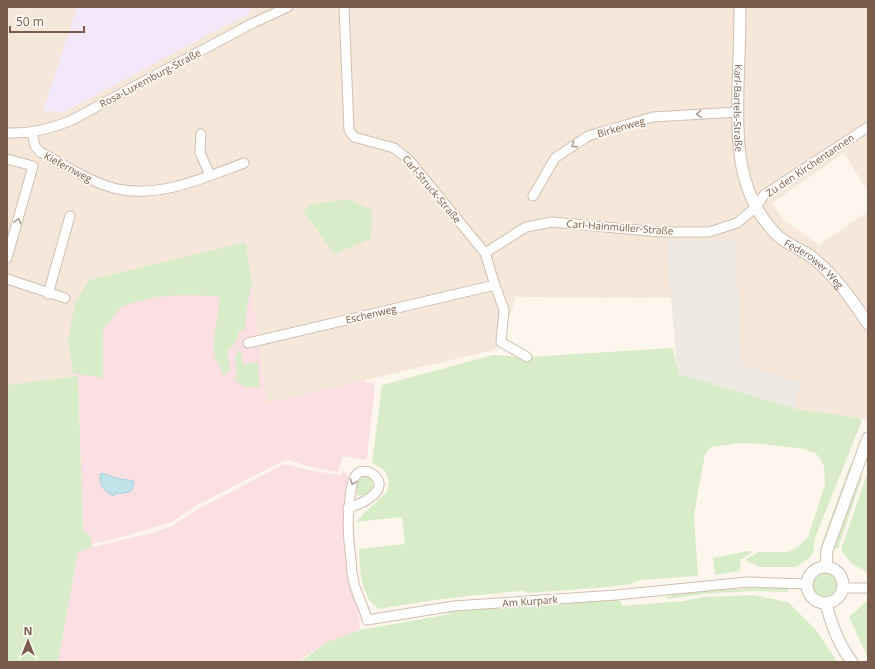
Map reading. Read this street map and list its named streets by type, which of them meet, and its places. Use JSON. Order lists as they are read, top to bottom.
{
  "streets": {
    "street": [
      "Rosa-Luxemburg-Straße",
      "Karl-Bartels-Straße",
      "Birkenweg",
      "Zu den Kirchentannen",
      "Kiefernweg",
      "Carl-Struck-Straße",
      "Carl-Hainmüller-Straße",
      "Federower Weg",
      "Eschenweg",
      "Am Kurpark"
    ]
  },
  "crossings": [
    ["Rosa-Luxemburg-Straße", "Kiefernweg"],
    ["Karl-Bartels-Straße", "Birkenweg"],
    ["Karl-Bartels-Straße", "Zu den Kirchentannen"],
    ["Karl-Bartels-Straße", "Carl-Hainmüller-Straße"],
    ["Karl-Bartels-Straße", "Federower Weg"],
    ["Zu den Kirchentannen", "Carl-Hainmüller-Straße"],
    ["Zu den Kirchentannen", "Federower Weg"],
    ["Carl-Struck-Straße", "Carl-Hainmüller-Straße"],
    ["Carl-Struck-Straße", "Eschenweg"],
    ["Carl-Hainmüller-Straße", "Federower Weg"]
  ],
  "one_way": ["Birkenweg"],
  "scale_bar": "50 m",
  "north": "top"
}
